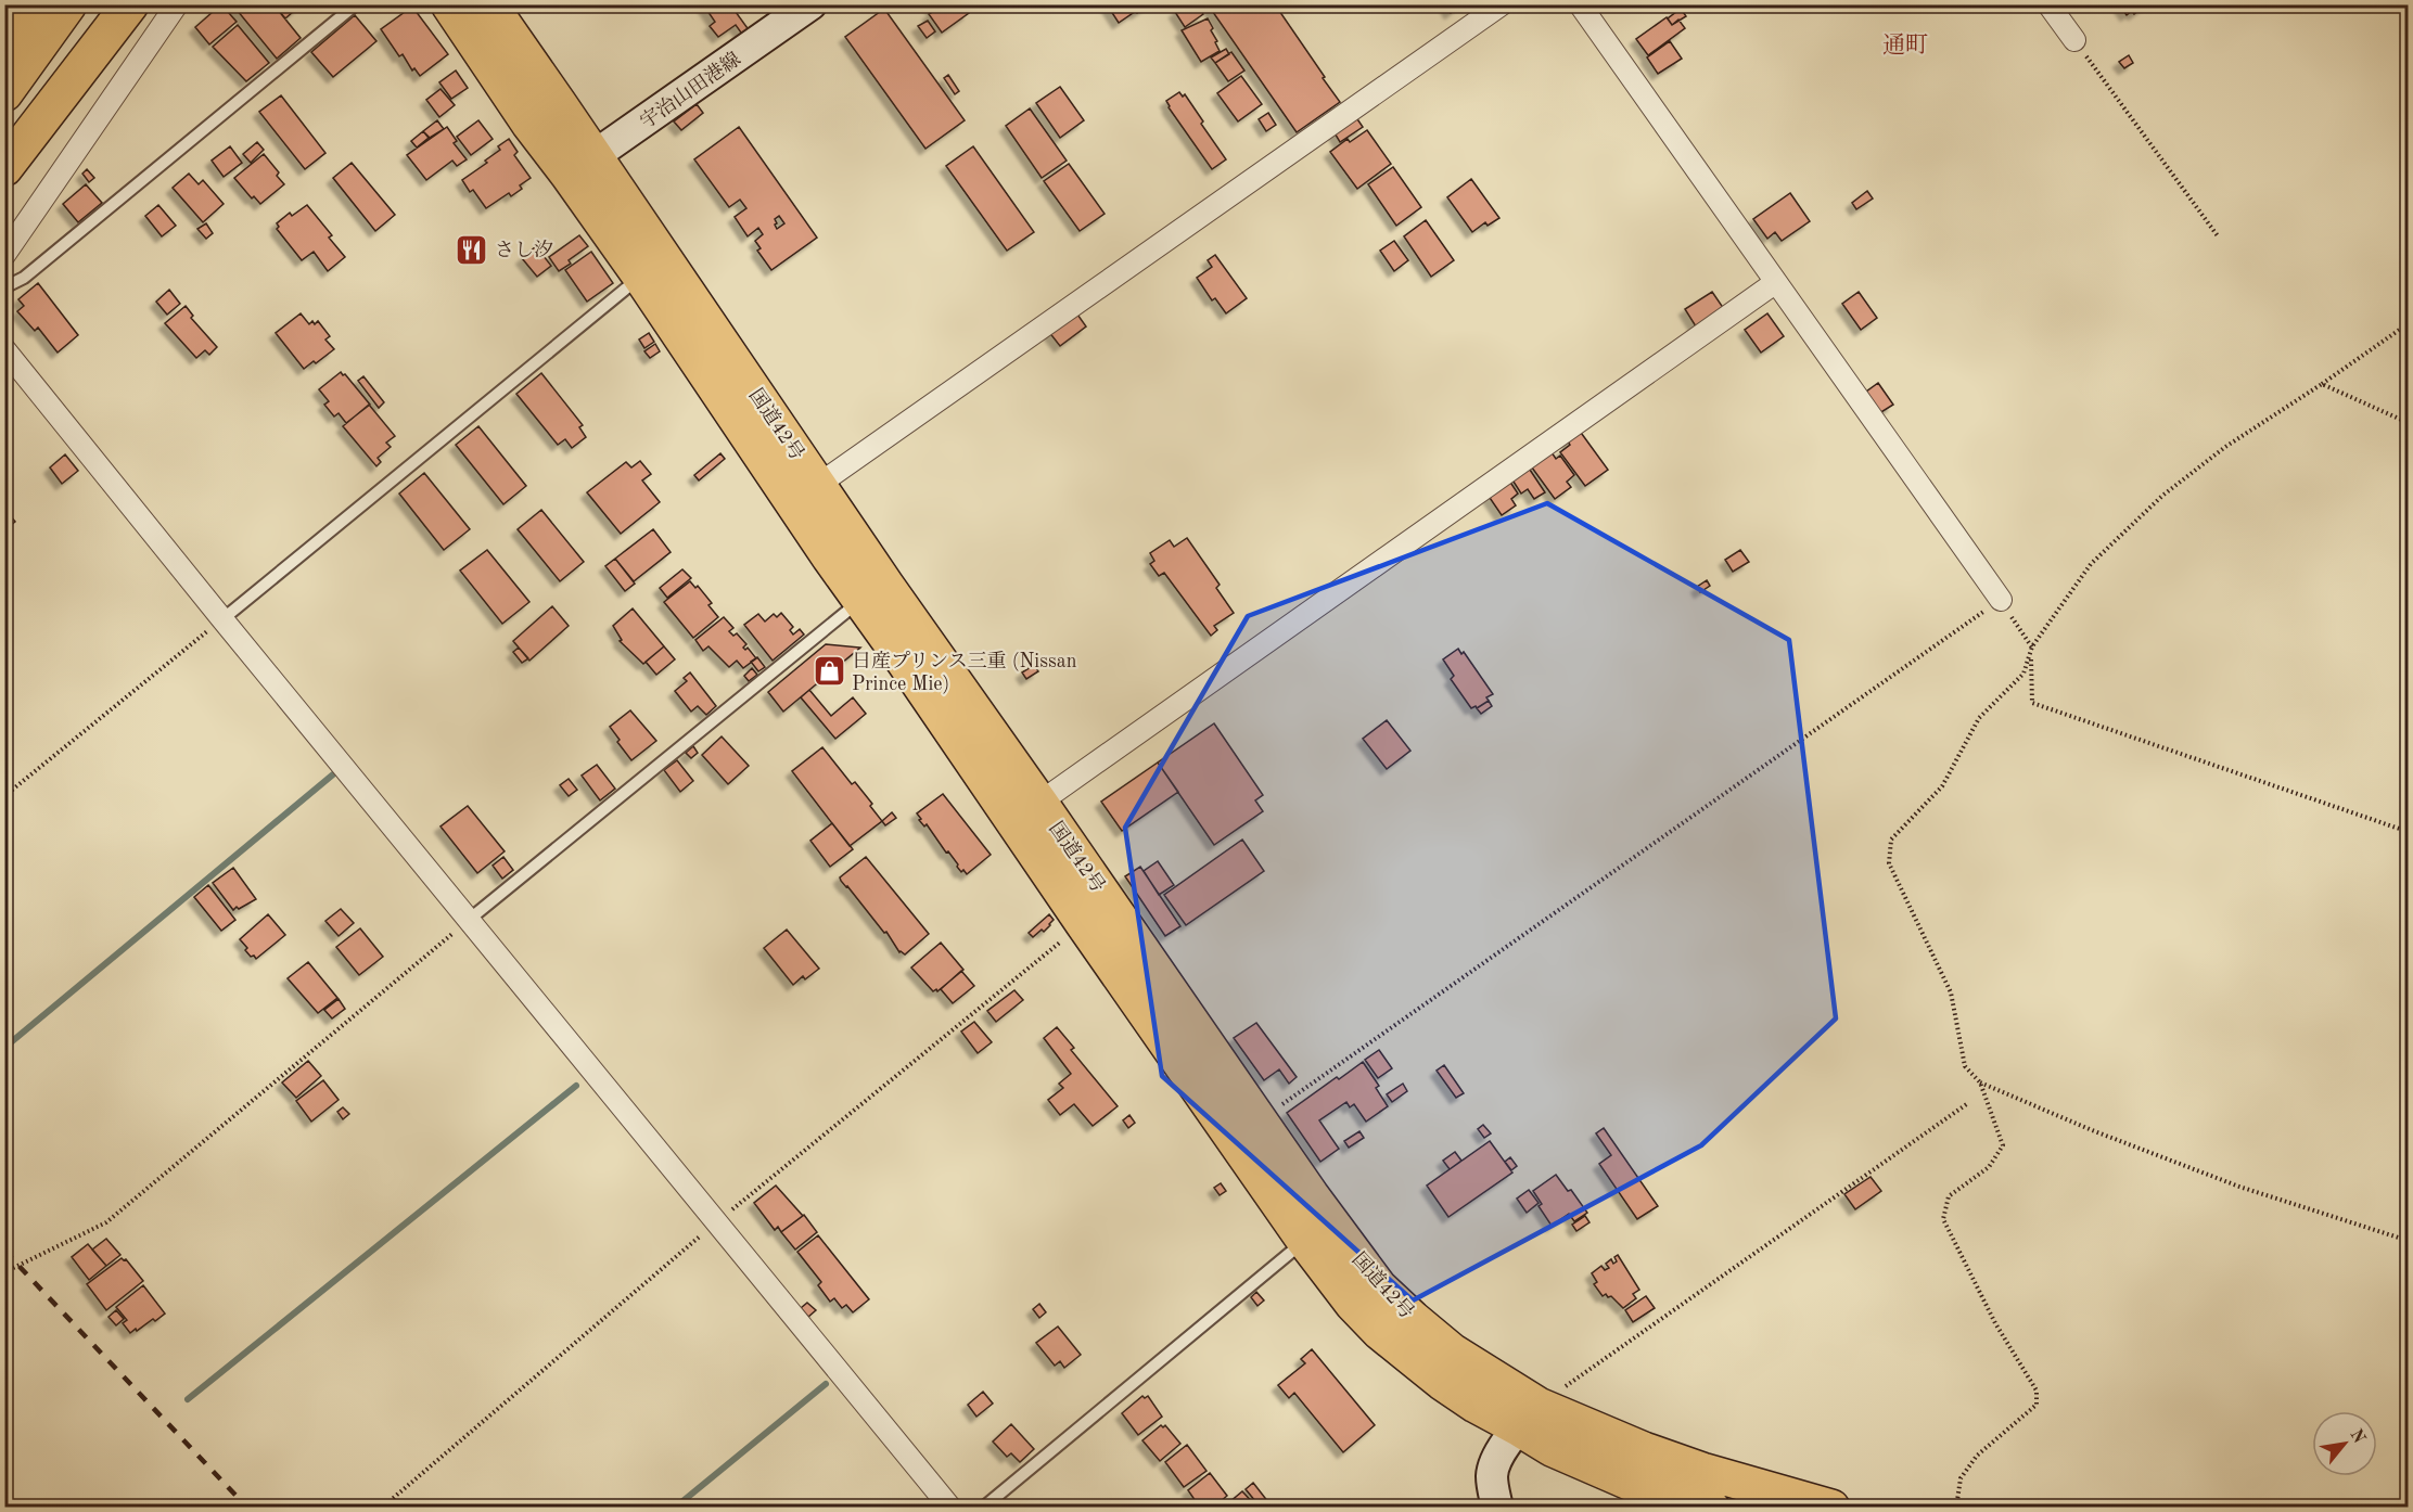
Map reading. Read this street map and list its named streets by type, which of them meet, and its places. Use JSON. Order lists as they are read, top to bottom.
{
  "streets": {
    "highway": ["国道42号"],
    "main road": ["宇治山田港線"]
  },
  "crossings": [
    ["宇治山田港線", "国道42号"]
  ],
  "districts": ["通町"],
  "places": {
    "restaurant": ["さし汐"],
    "shop": ["日産プリンス三重 (Nissan Prince Mie)"]
  },
  "north": "top right"
}
